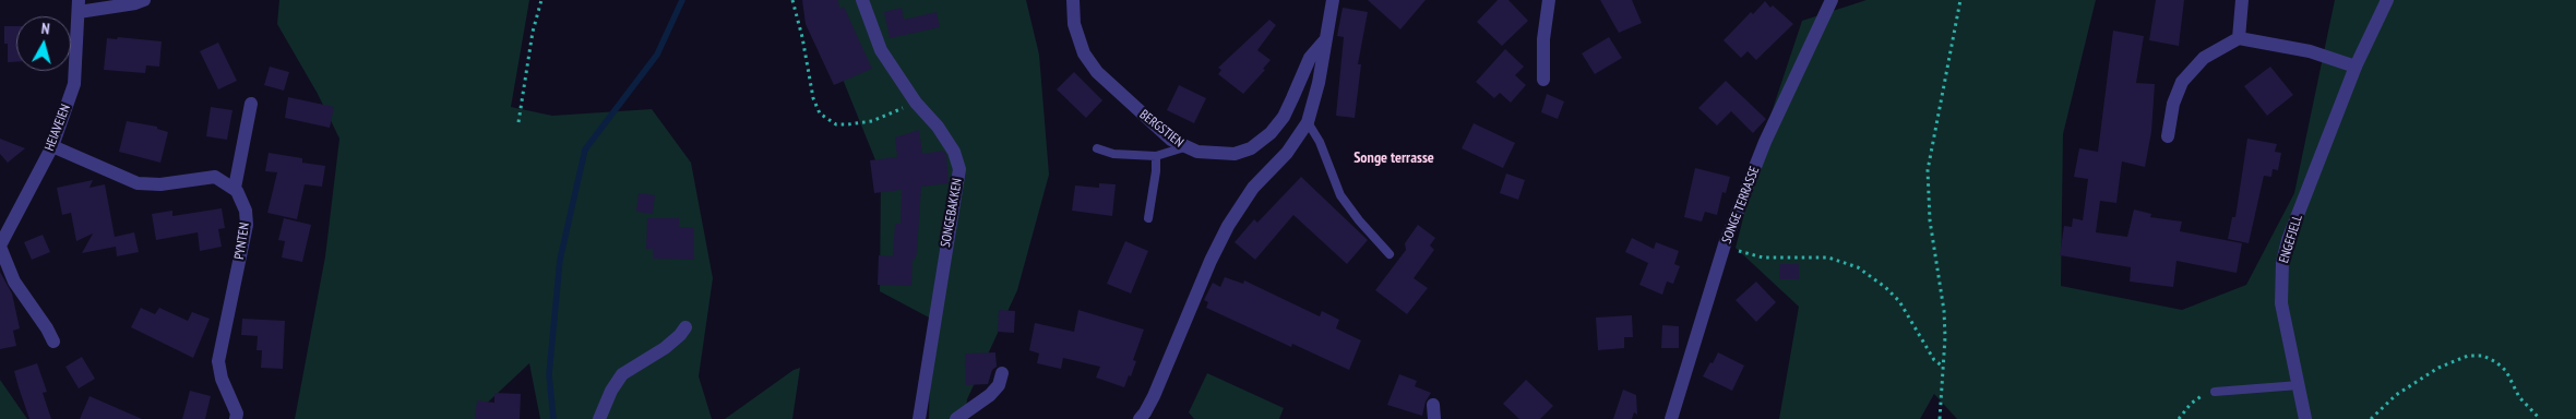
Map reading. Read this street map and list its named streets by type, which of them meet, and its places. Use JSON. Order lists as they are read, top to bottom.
{
  "streets": {
    "street": [
      "HEIAVEIEN",
      "BERGSTIEN",
      "SONGE TERRASSE",
      "SONGEBAKKEN",
      "ENGEFJELL",
      "PYNTEN"
    ]
  },
  "districts": ["Songe terrasse"],
  "north": "top"
}
